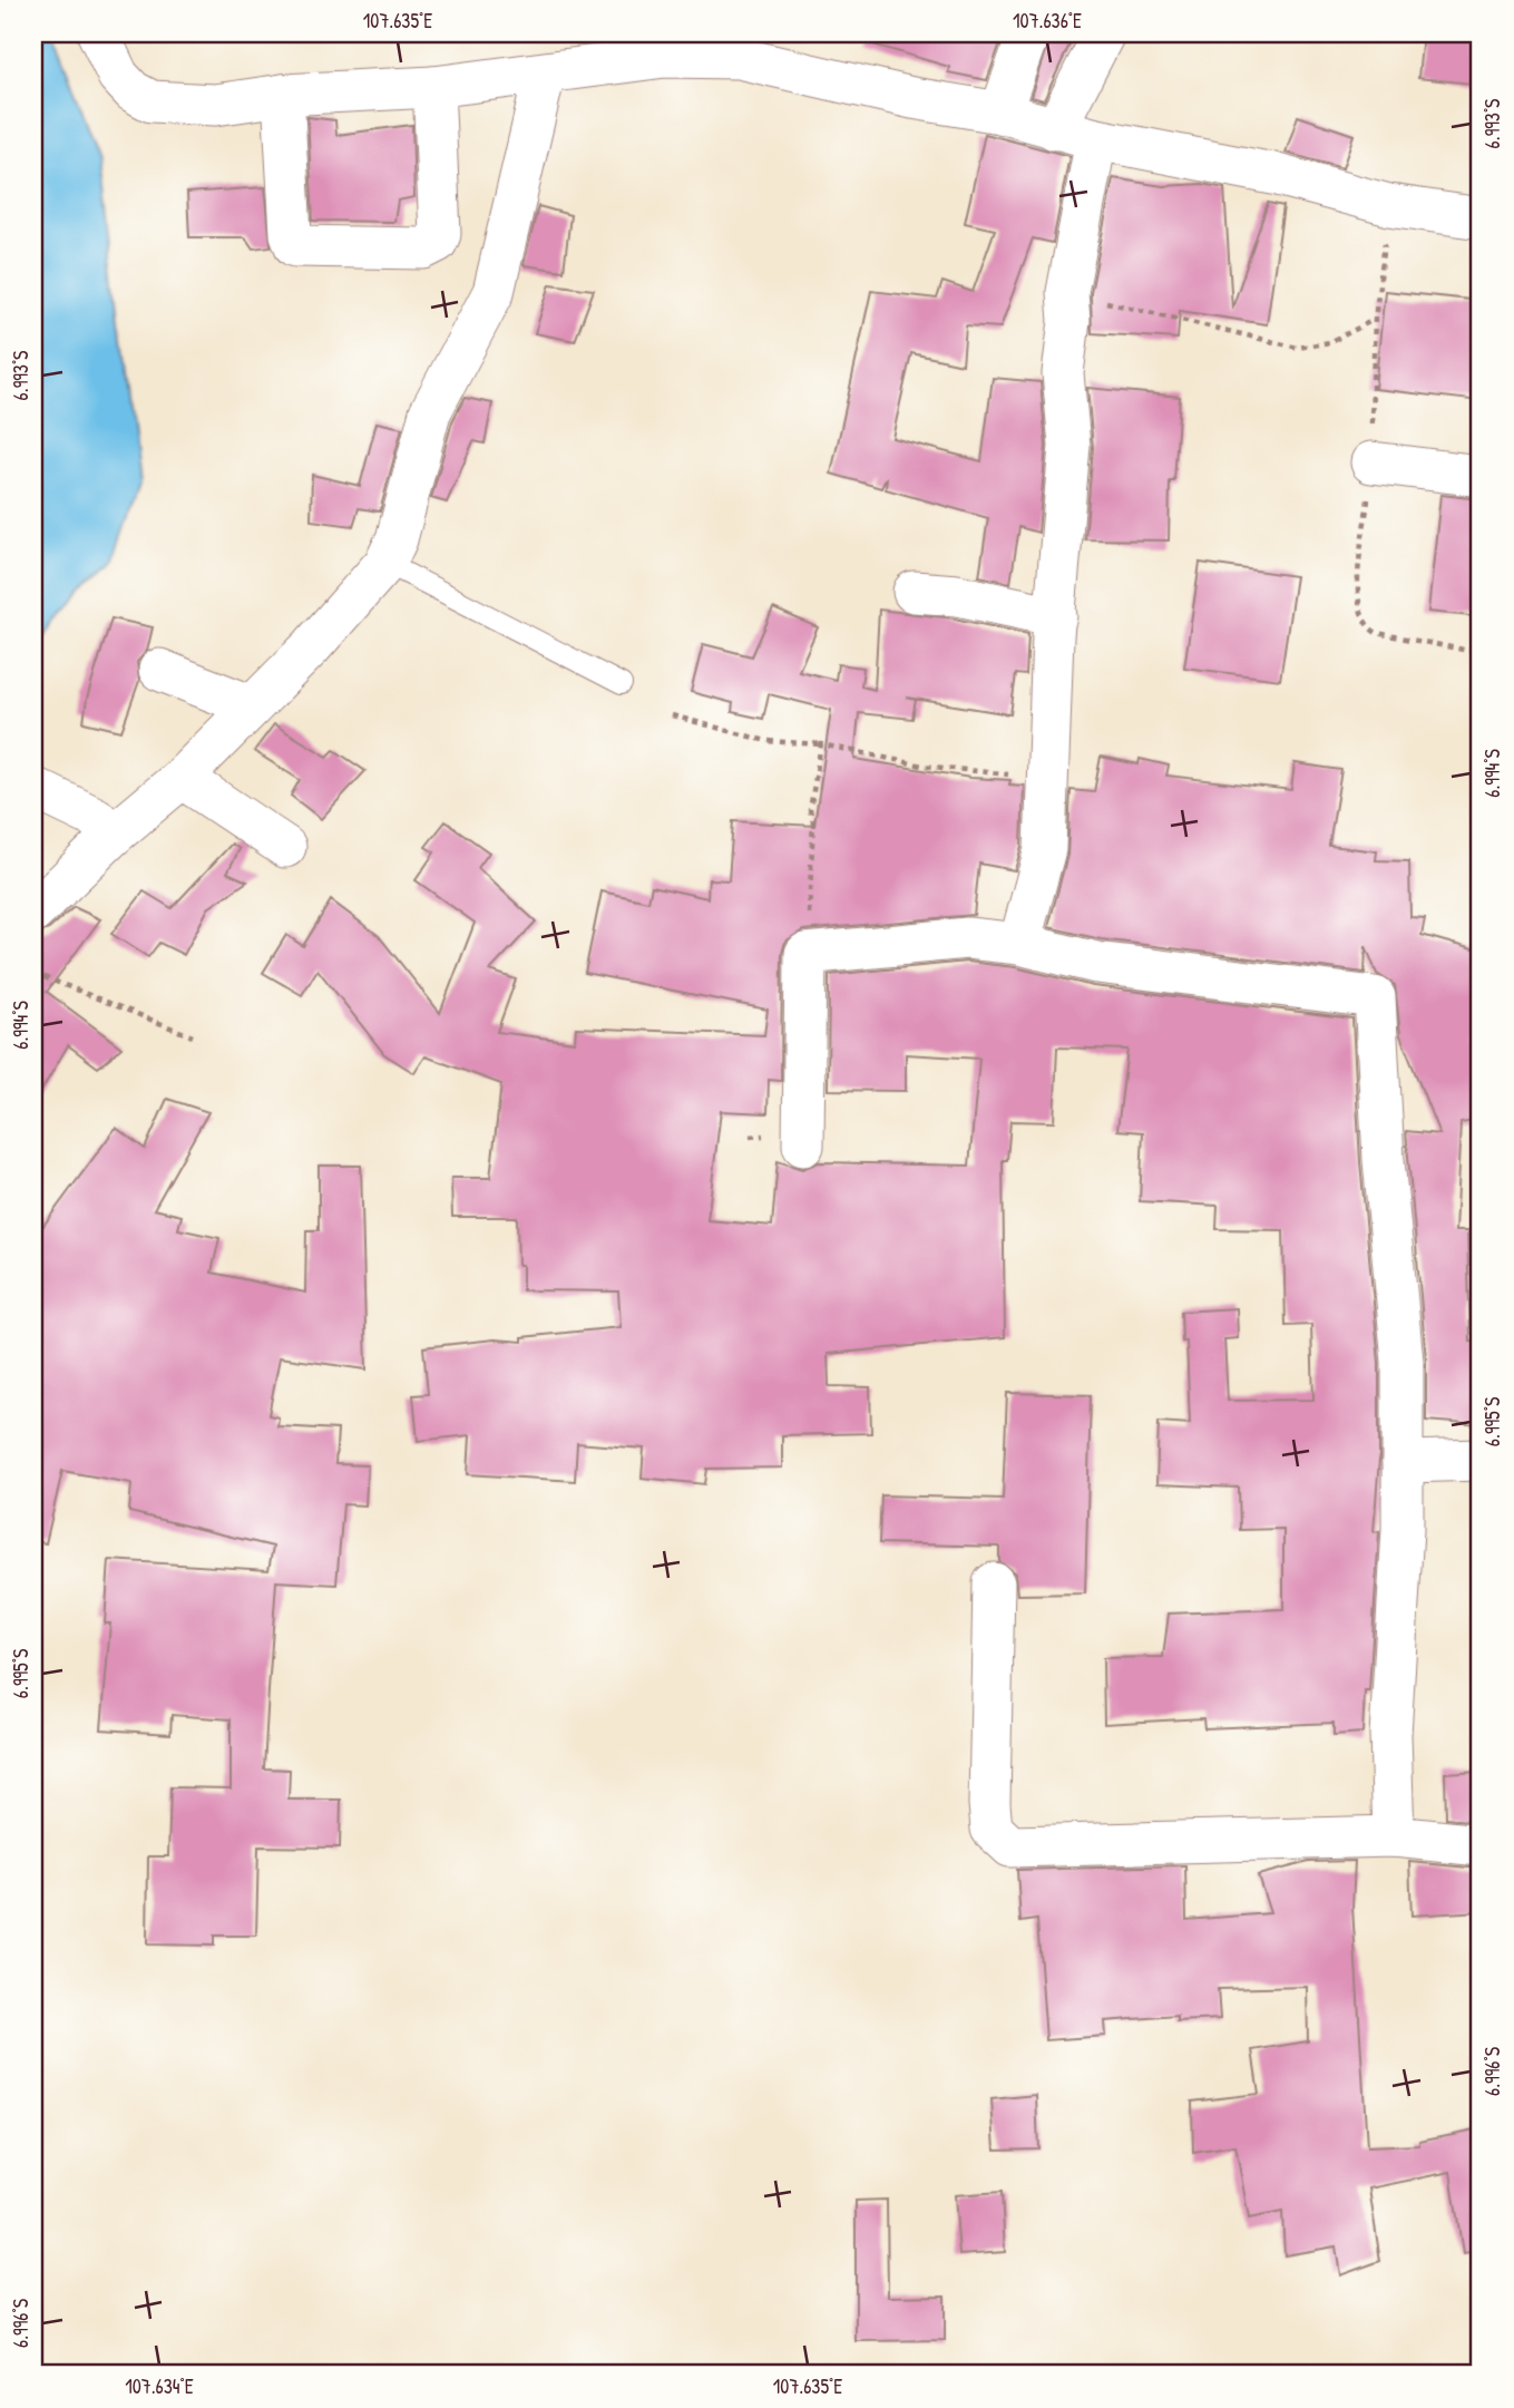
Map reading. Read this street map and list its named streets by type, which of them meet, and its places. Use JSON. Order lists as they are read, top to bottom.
{
  "coordinates": [
    "107.635°E",
    "107.636°E",
    "6.993°S",
    "6.994°S",
    "6.995°S",
    "6.996°S",
    "107.634°E"
  ]
}
